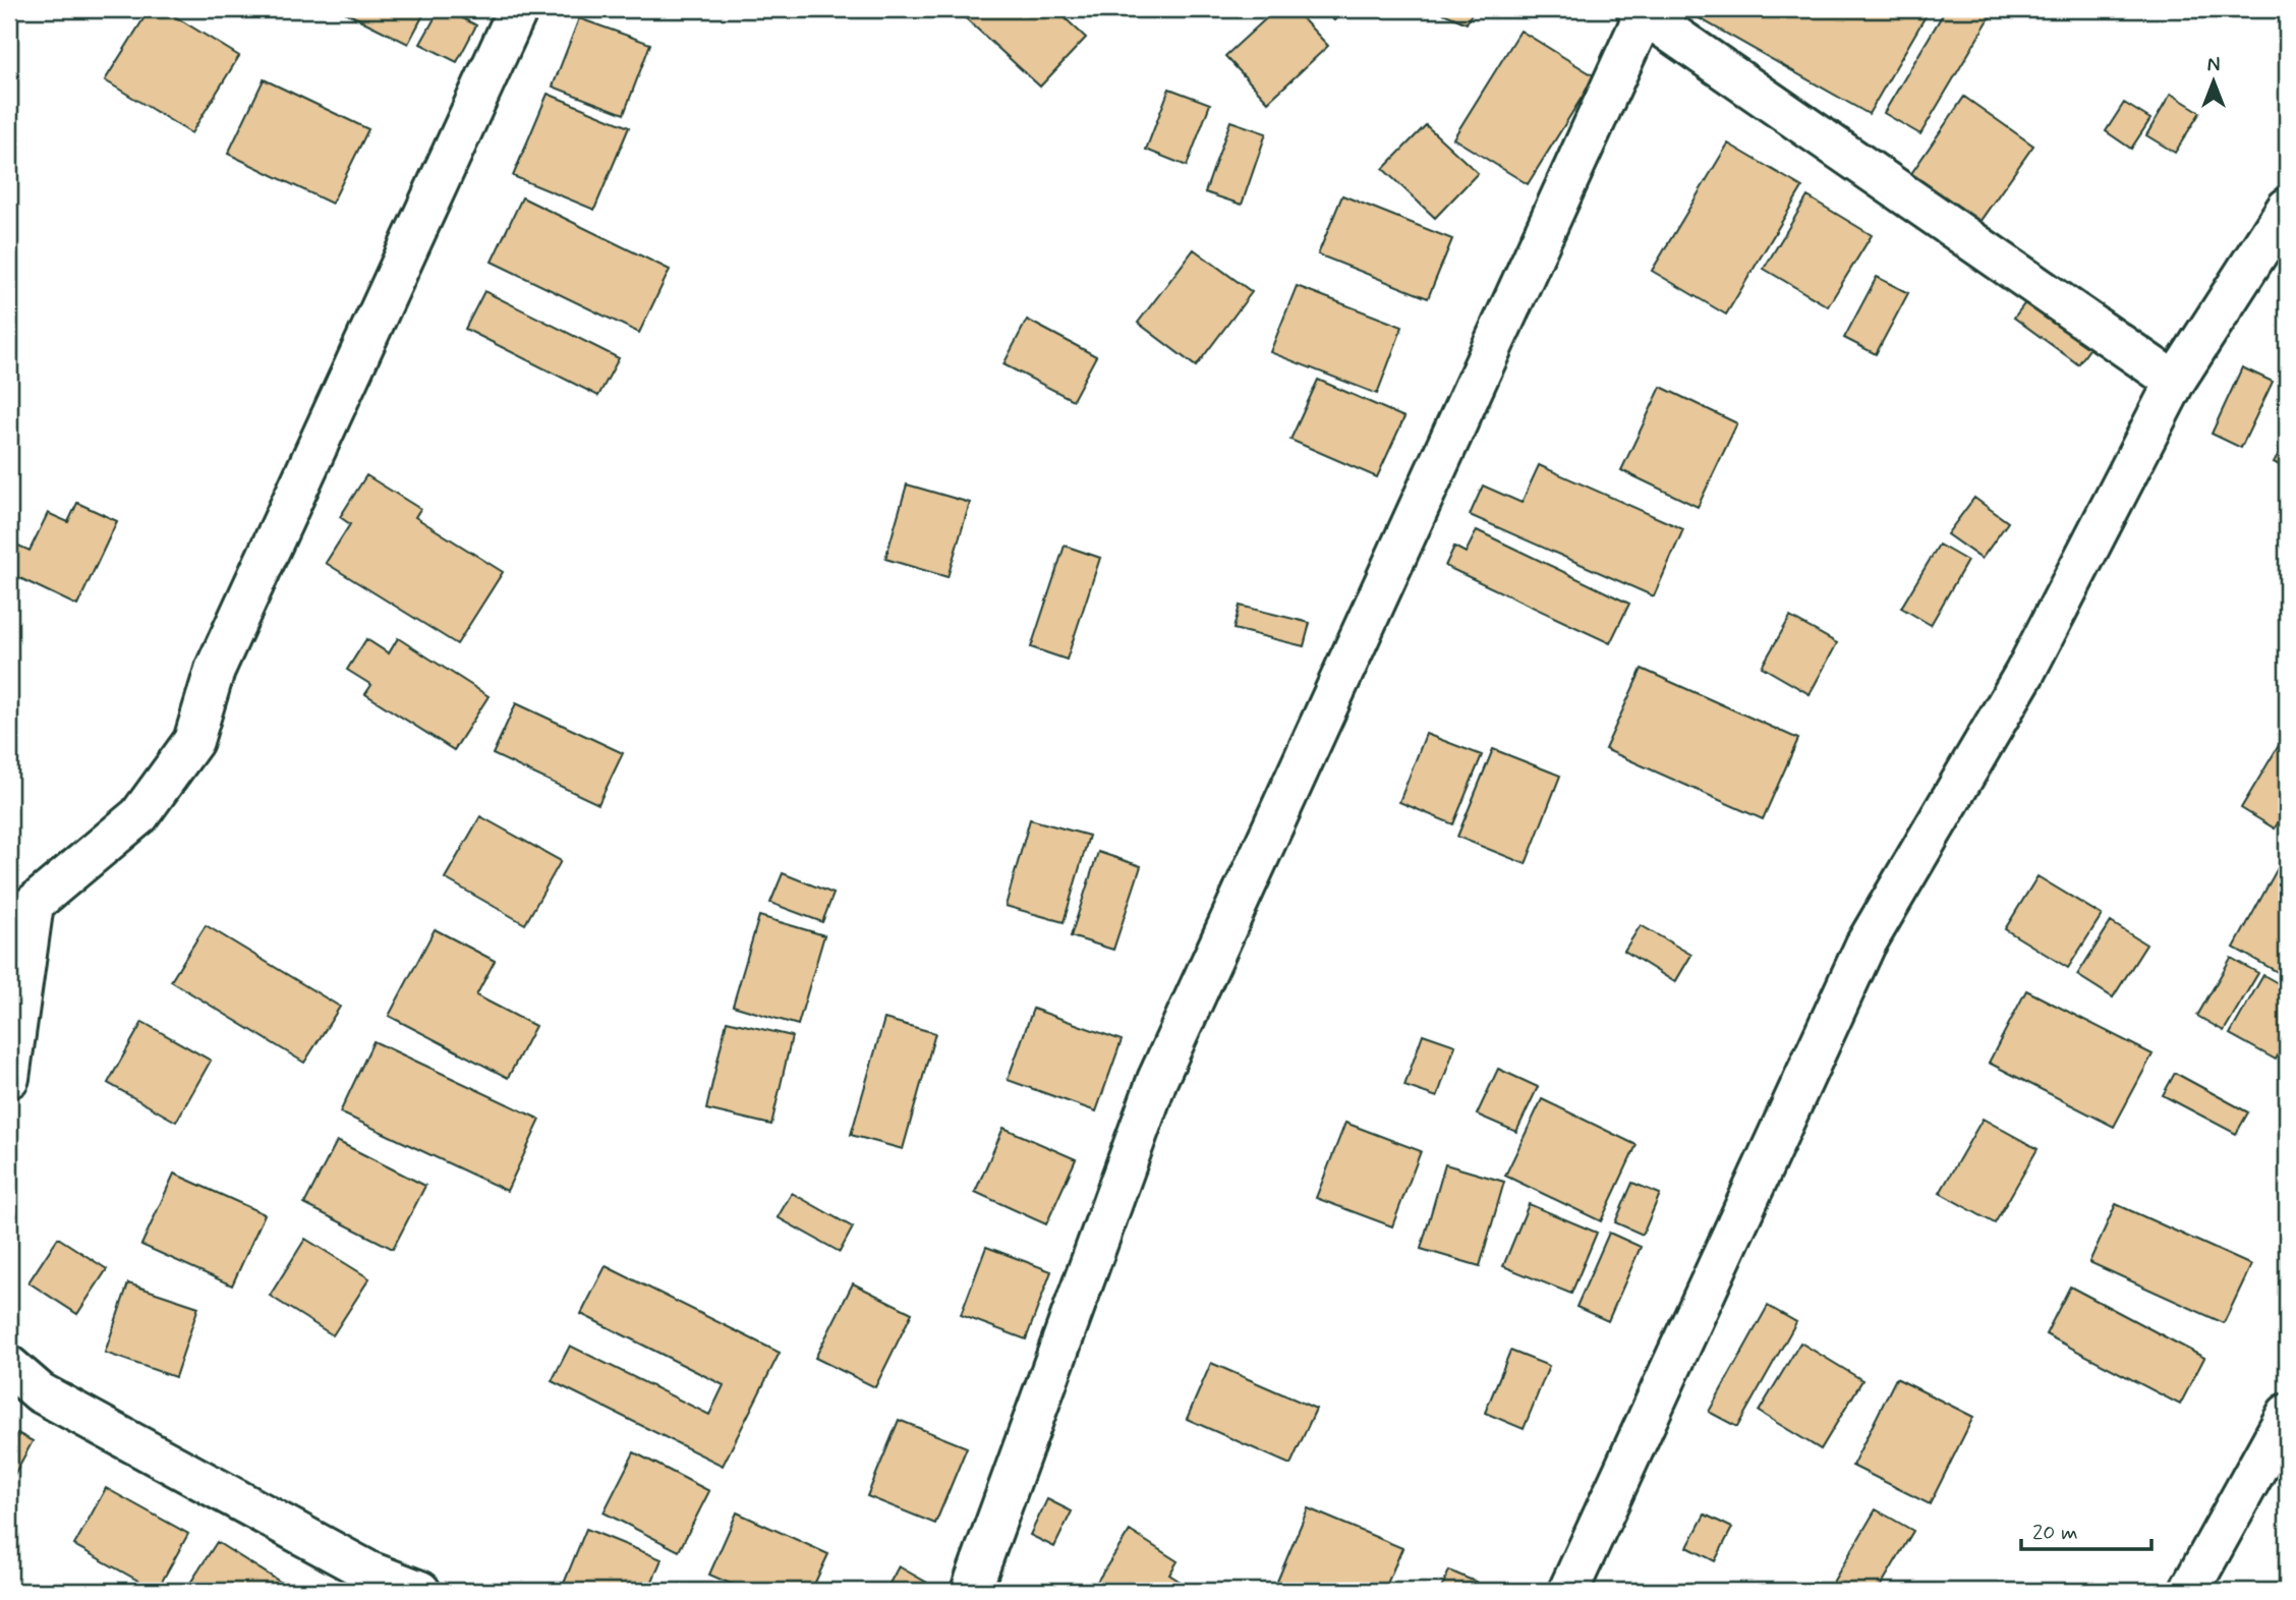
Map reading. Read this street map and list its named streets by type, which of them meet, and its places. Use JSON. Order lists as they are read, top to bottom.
{
  "scale_bar": "20 m",
  "north": "top"
}
